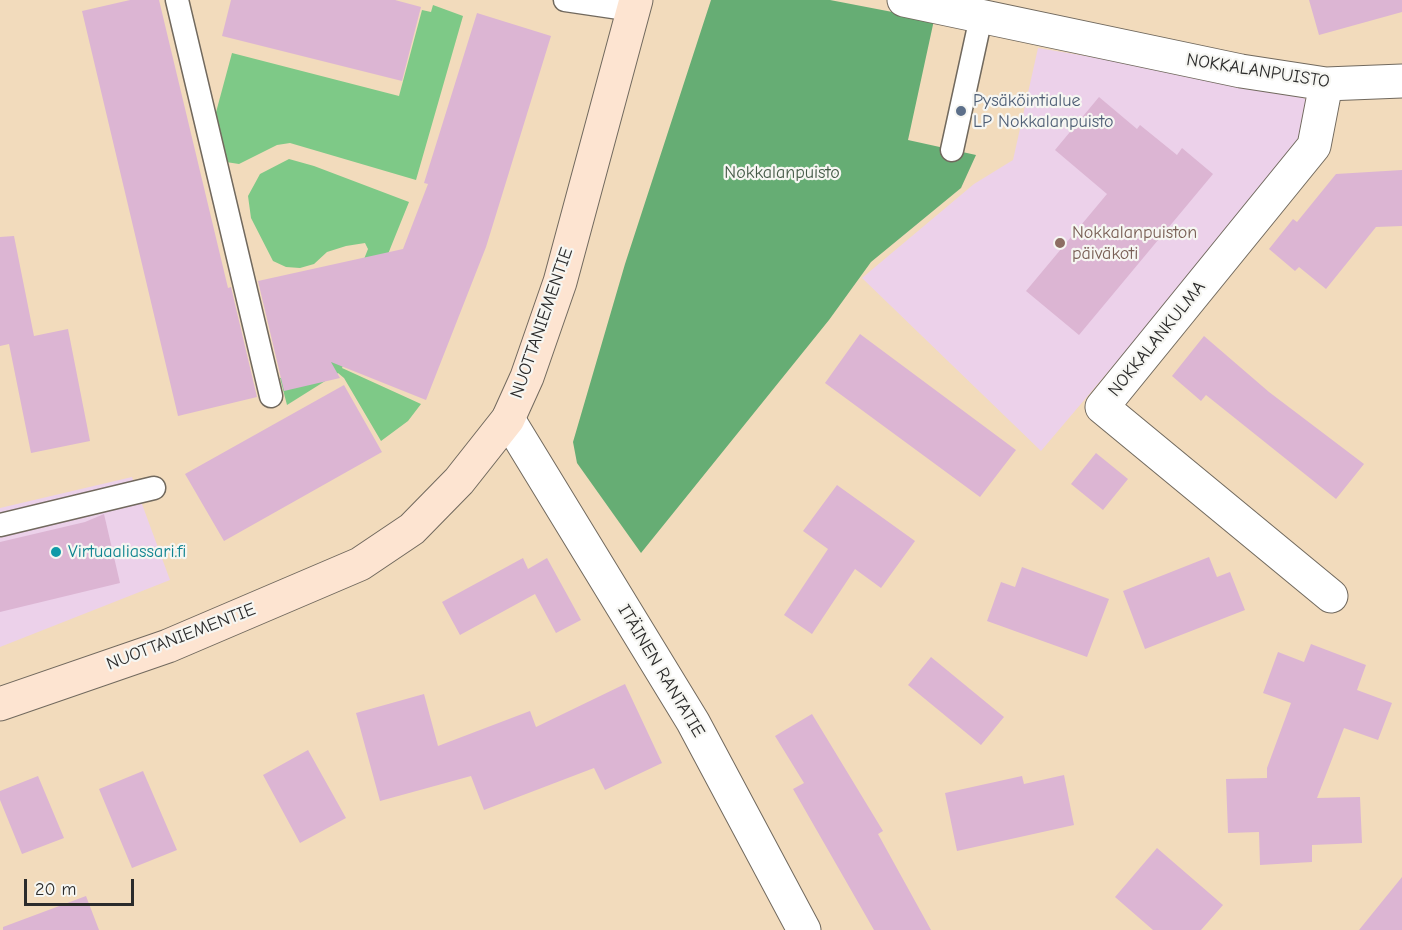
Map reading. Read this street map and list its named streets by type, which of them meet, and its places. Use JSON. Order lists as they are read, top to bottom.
{
  "streets": {
    "main road": ["NUOTTANIEMENTIE"],
    "street": ["NOKKALANPUISTO", "NOKKALANKULMA", "ITÄINEN RANTATIE"]
  },
  "crossings": [
    ["NOKKALANPUISTO", "NOKKALANKULMA"],
    ["NUOTTANIEMENTIE", "ITÄINEN RANTATIE"]
  ],
  "parks": ["Nokkalanpuisto"],
  "places": ["Pysäköintialue LP Nokkalanpuisto", "Nokkalanpuiston päiväkoti", "Virtuaaliassari.fi"],
  "scale_bar": "20 m"
}
